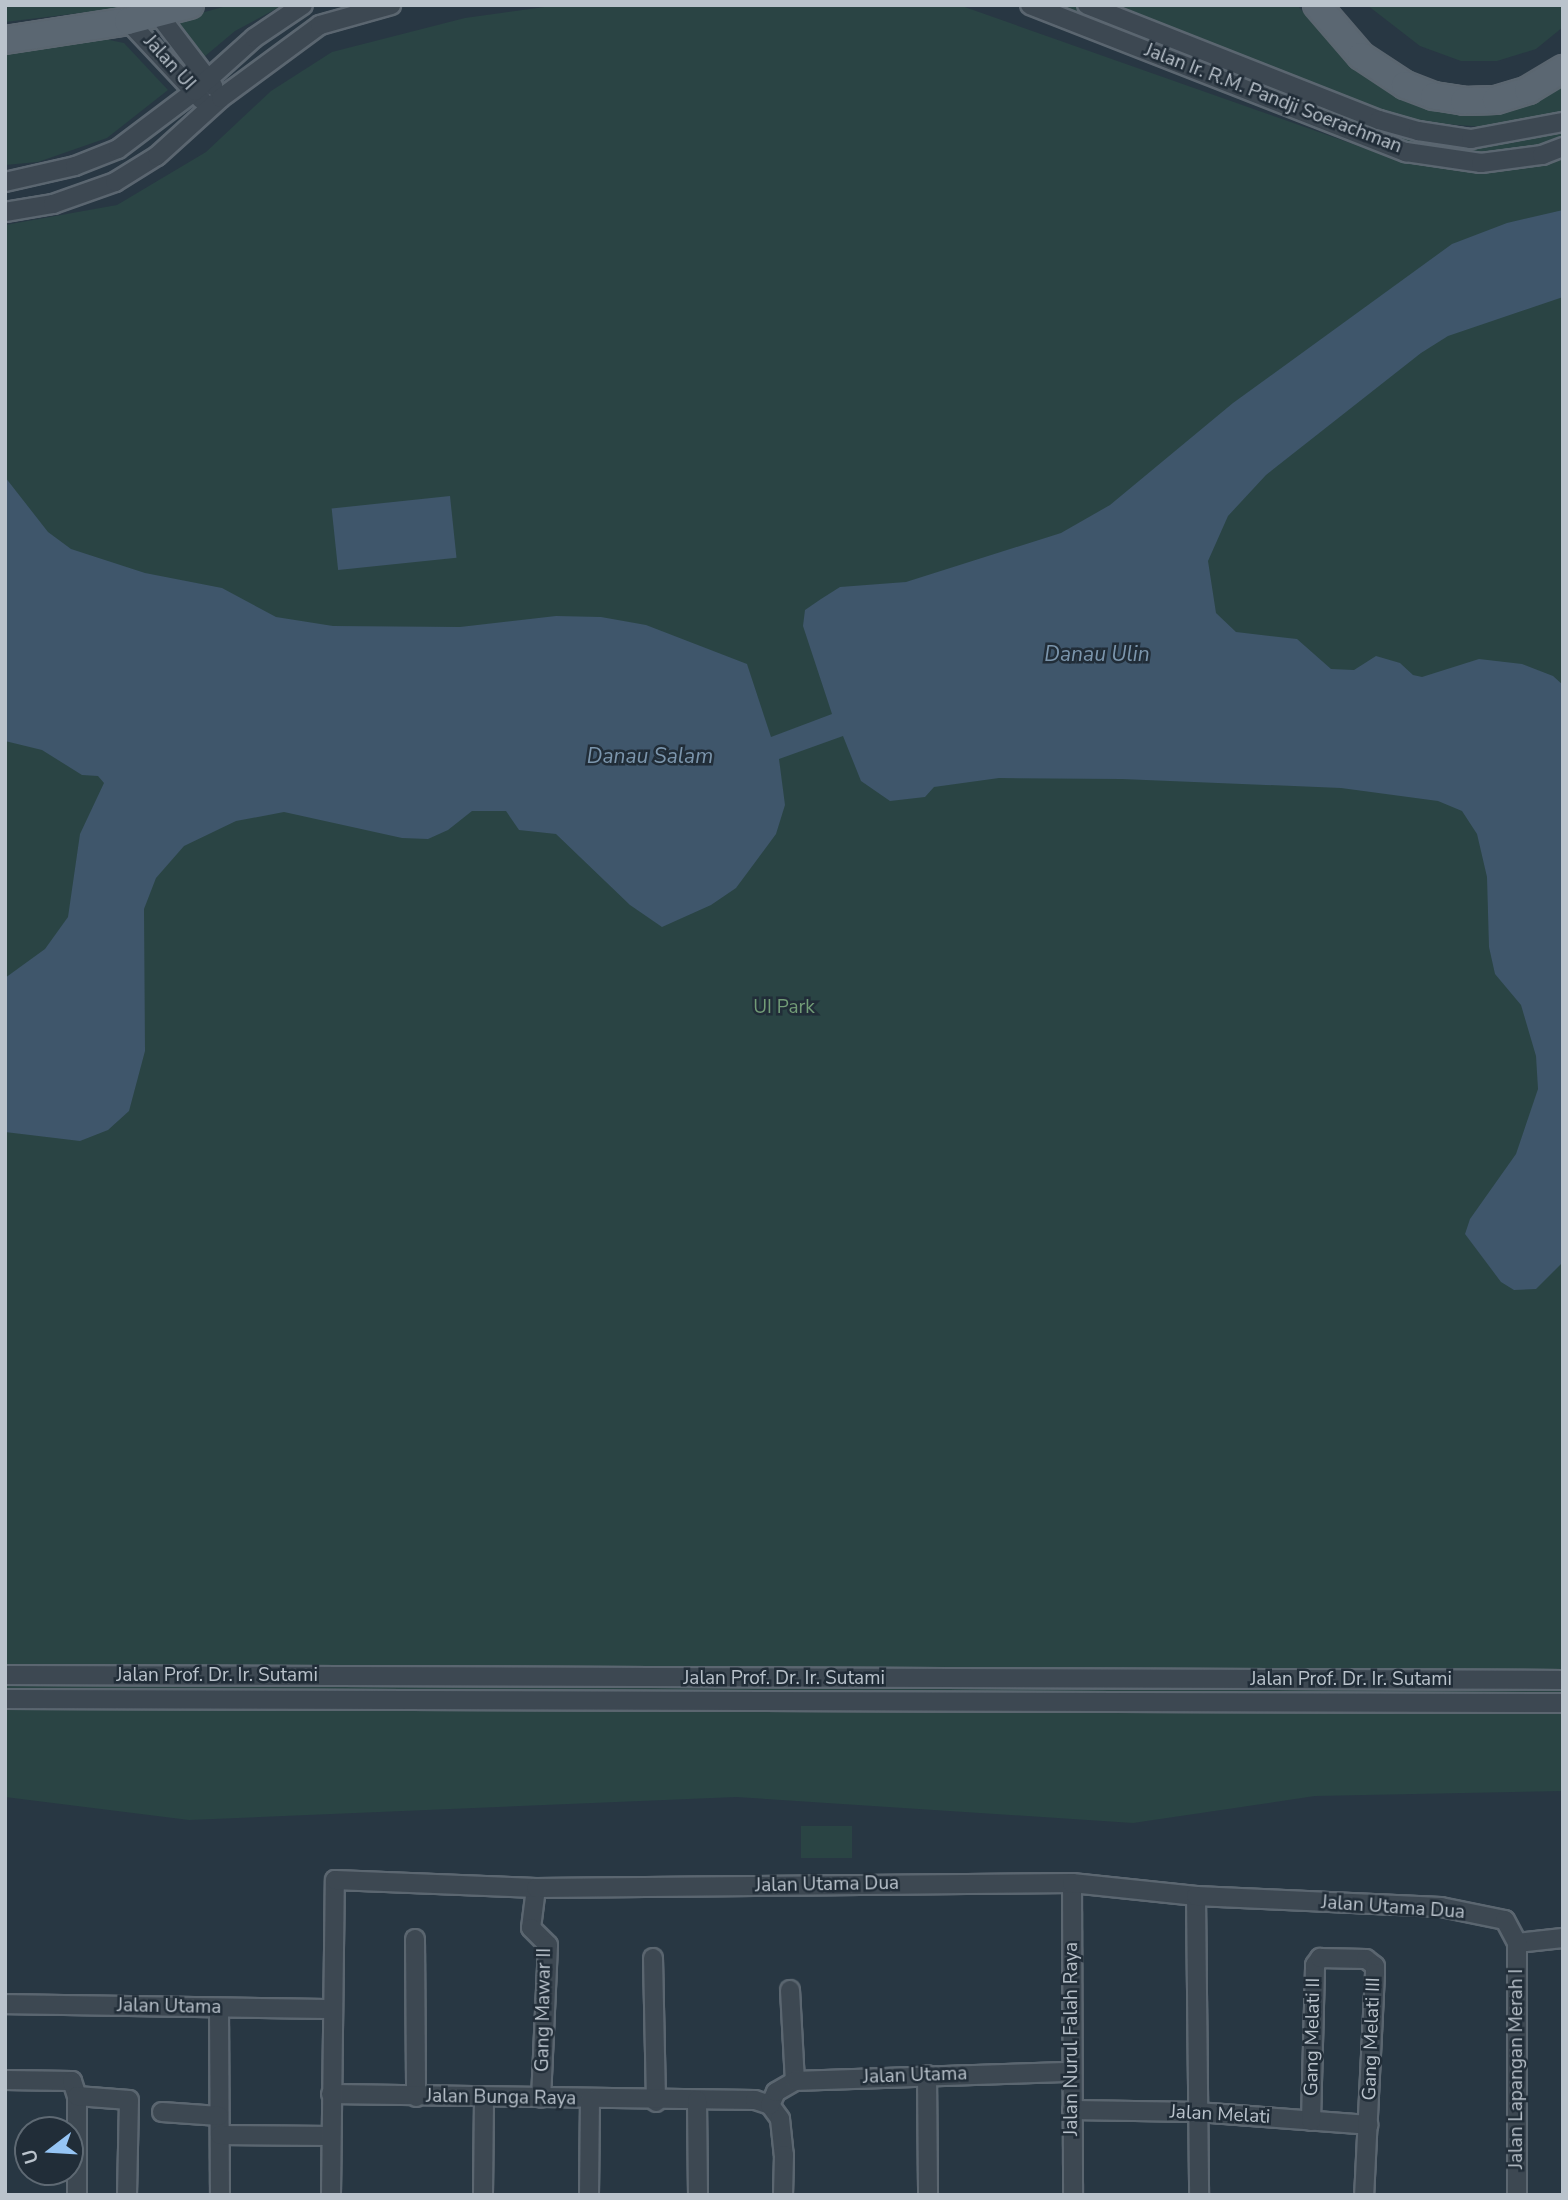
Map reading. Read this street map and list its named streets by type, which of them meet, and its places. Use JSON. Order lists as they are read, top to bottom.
{
  "streets": {
    "street": [
      "Jalan UI",
      "Jalan Ir. R.M. Pandji Soerachman",
      "Jalan Prof. Dr. Ir. Sutami",
      "Jalan Utama Dua",
      "Jalan Utama",
      "Gang Mawar II",
      "Gang Melati II",
      "Jalan Nurul Falah Raya",
      "Gang Melati III",
      "Jalan Lapangan Merah I",
      "Jalan Bunga Raya",
      "Jalan Melati"
    ]
  },
  "crossings": [
    ["Jalan Utama Dua", "Jalan Utama"],
    ["Jalan Utama Dua", "Gang Mawar II"],
    ["Jalan Utama Dua", "Jalan Nurul Falah Raya"],
    ["Jalan Utama Dua", "Jalan Lapangan Merah I"],
    ["Jalan Utama Dua", "Jalan Bunga Raya"],
    ["Jalan Utama", "Jalan Nurul Falah Raya"],
    ["Gang Mawar II", "Jalan Bunga Raya"],
    ["Gang Melati II", "Gang Melati III"],
    ["Gang Melati II", "Jalan Melati"],
    ["Jalan Nurul Falah Raya", "Jalan Melati"],
    ["Gang Melati III", "Jalan Melati"]
  ],
  "water": ["Danau Ulin", "Danau Salam"],
  "parks": ["UI Park"],
  "north": "left"
}
